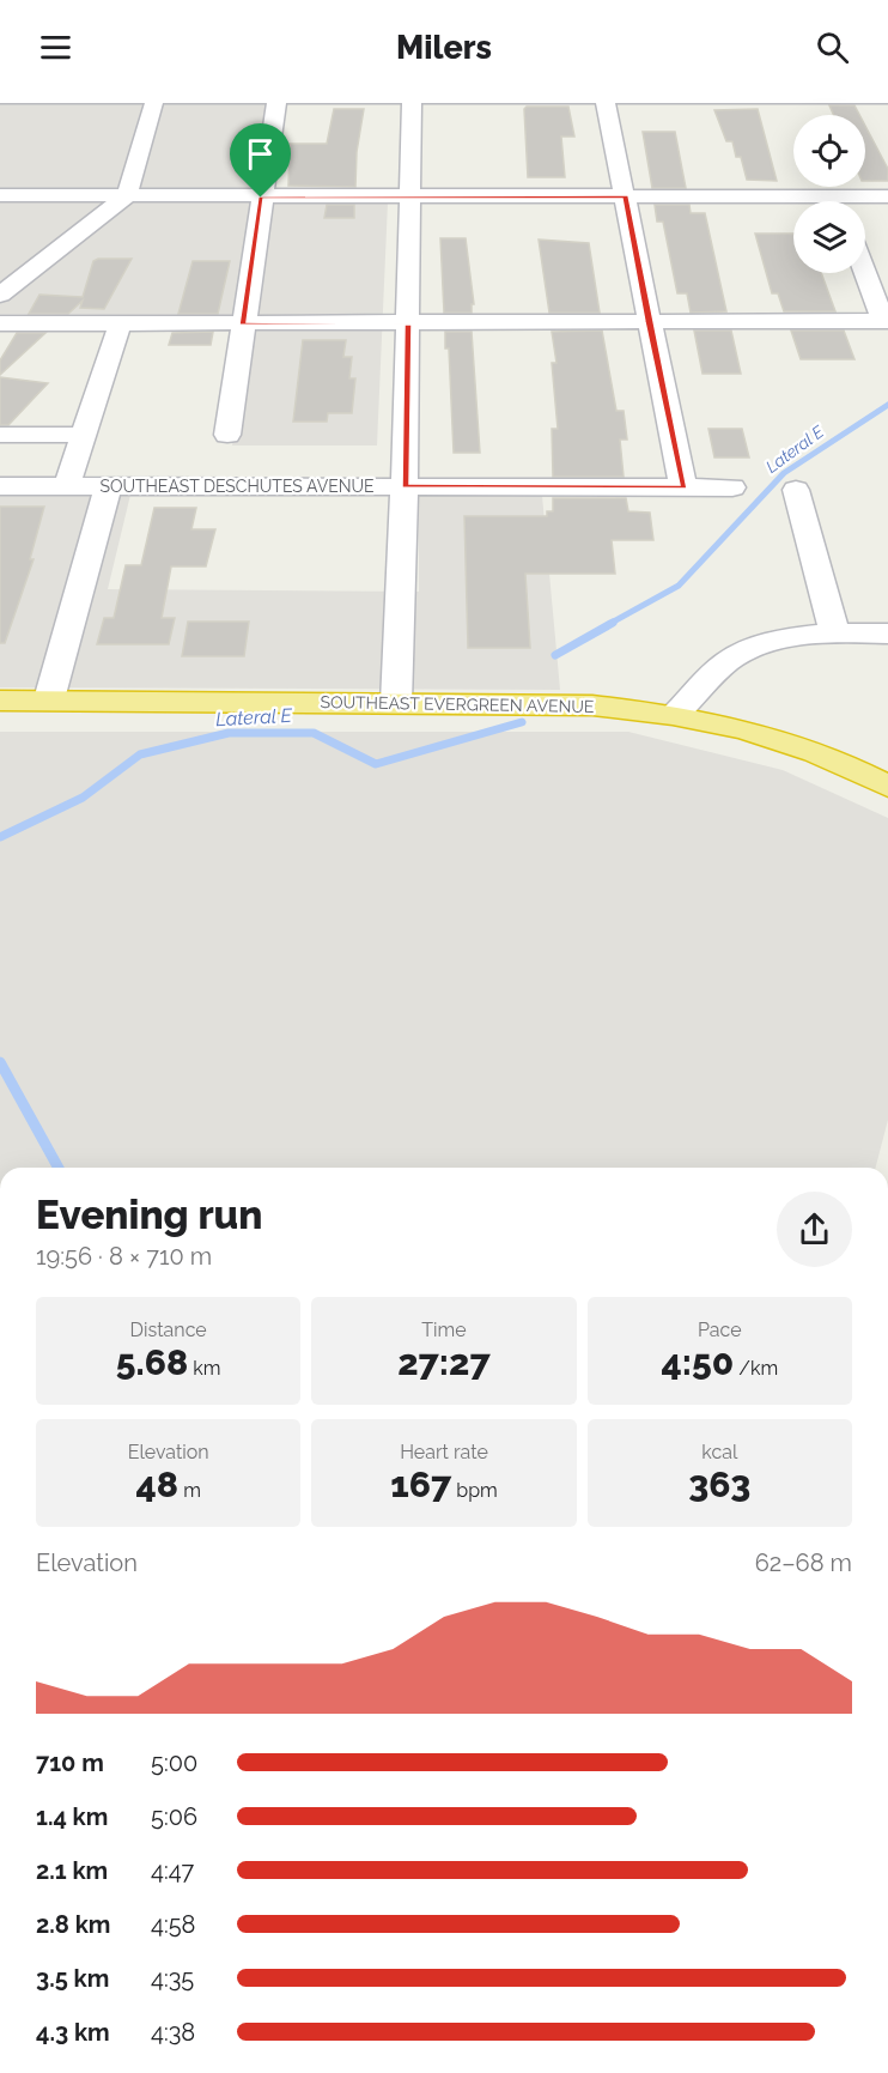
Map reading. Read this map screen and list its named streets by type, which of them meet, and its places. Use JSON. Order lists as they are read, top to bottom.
{
  "streets": {
    "highway": ["SOUTHEAST EVERGREEN AVENUE"],
    "street": ["SOUTHEAST DESCHUTES AVENUE"]
  },
  "water": ["Lateral E"],
  "page": {
    "header": "Milers",
    "heading": ["Evening run", "19:56 · 8 × 710 m"],
    "stats": [
      ["Distance", "5.68 km"],
      ["Time", "27:27"],
      ["Pace", "4:50 /km"],
      ["Elevation", "48 m"],
      ["Heart rate", "167 bpm"],
      ["kcal", "363"]
    ],
    "chart": ["Elevation", "62–68 m"],
    "list": [
      {
        "name": "710 m",
        "note": "5:00"
      },
      {
        "name": "1.4 km",
        "note": "5:06"
      },
      {
        "name": "2.1 km",
        "note": "4:47"
      },
      {
        "name": "2.8 km",
        "note": "4:58"
      },
      {
        "name": "3.5 km",
        "note": "4:35"
      },
      {
        "name": "4.3 km",
        "note": "4:38"
      }
    ]
  }
}
